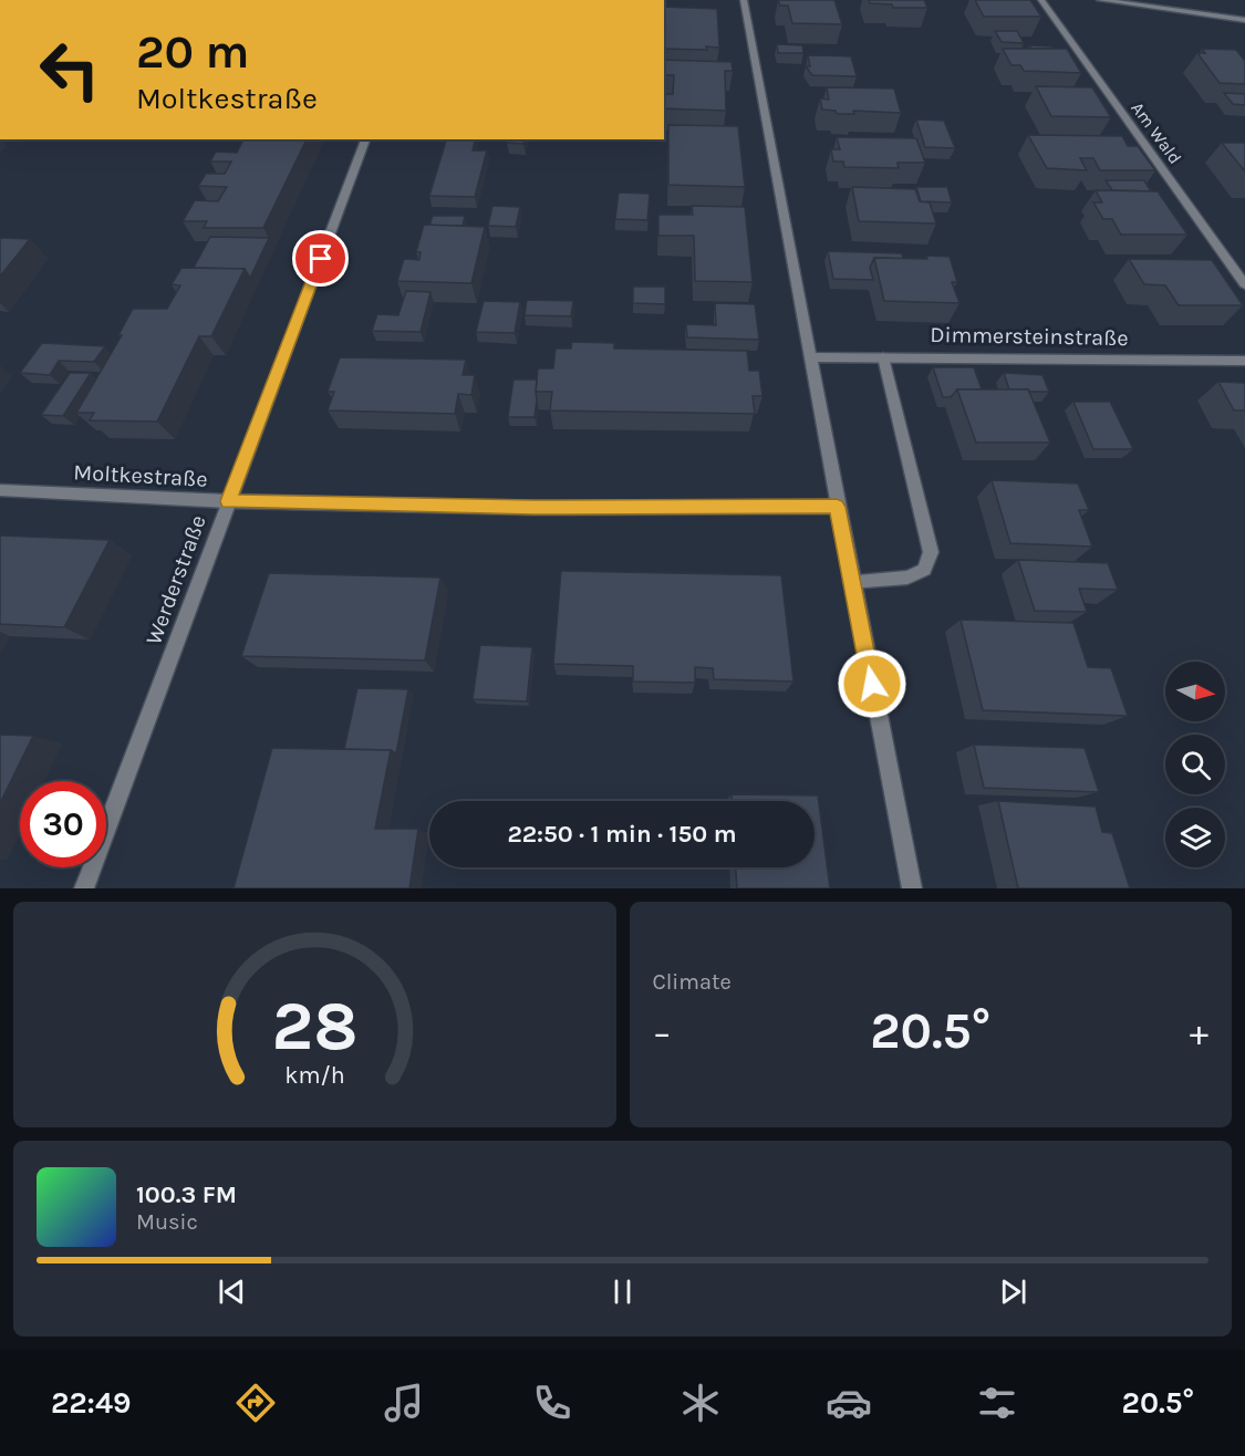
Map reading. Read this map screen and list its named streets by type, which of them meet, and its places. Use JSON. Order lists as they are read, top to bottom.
{
  "streets": {
    "street": [
      "Am Wald",
      "Dimmersteinstraße",
      "Moltkestraße",
      "Werderstraße"
    ]
  },
  "crossings": [
    ["Moltkestraße", "Werderstraße"]
  ],
  "north": "right",
  "page": {
    "turn": ["20 m", "Moltkestraße"],
    "limit": "30",
    "trip": "22:50 · 1 min · 150 m",
    "tile": "Climate",
    "heat": ["−", "20.5°", "+"],
    "song": ["100.3 FM", "Music"],
    "tabs": ["22:49", "20.5°"],
    "gauge": ["28", "km/h"]
  }
}
